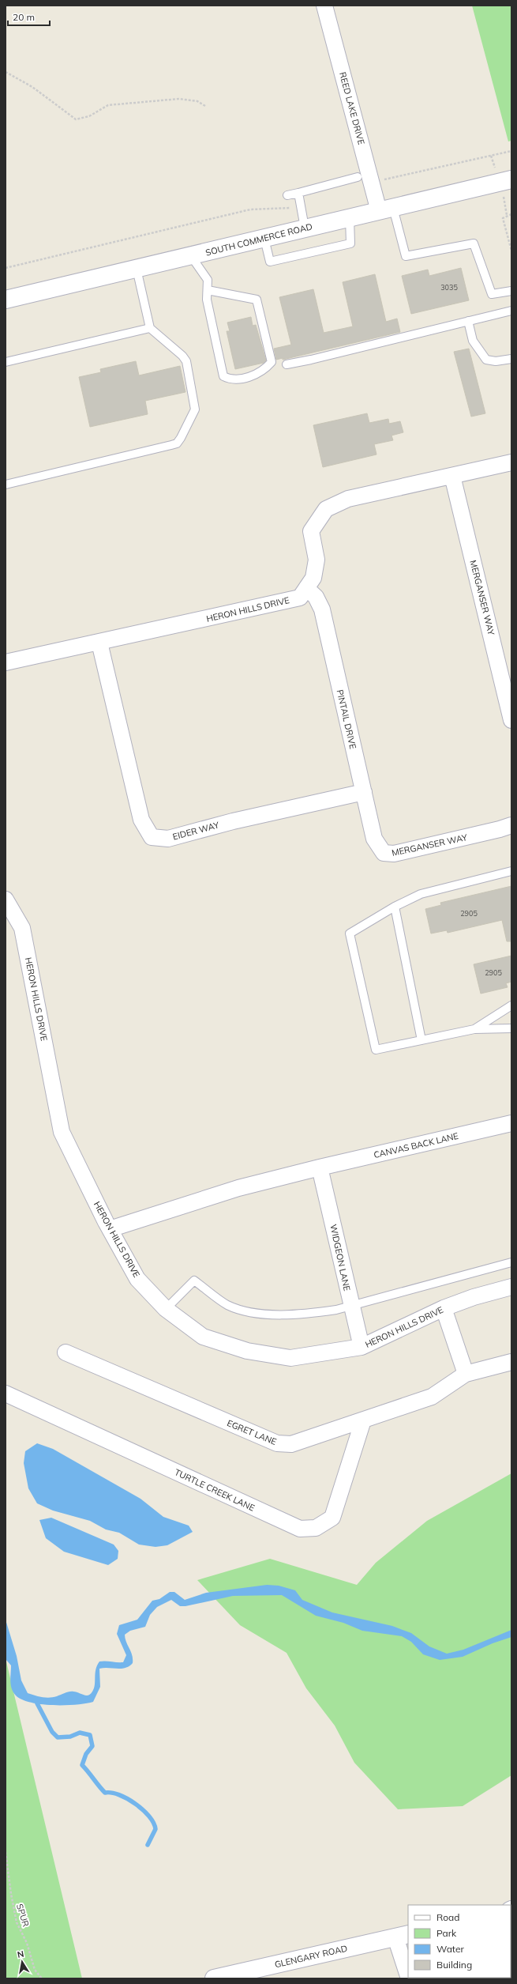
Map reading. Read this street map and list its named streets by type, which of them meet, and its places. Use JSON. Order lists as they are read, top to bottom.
{
  "streets": {
    "street": [
      "REED LAKE DRIVE",
      "SOUTH COMMERCE ROAD",
      "MERGANSER WAY",
      "HERON HILLS DRIVE",
      "PINTAIL DRIVE",
      "EIDER WAY",
      "CANVAS BACK LANE",
      "WIDGEON LANE",
      "EGRET LANE",
      "TURTLE CREEK LANE",
      "GLENGARY ROAD"
    ],
    "path": ["SPUR"]
  },
  "crossings": [
    ["REED LAKE DRIVE", "SOUTH COMMERCE ROAD"],
    ["MERGANSER WAY", "HERON HILLS DRIVE"],
    ["MERGANSER WAY", "PINTAIL DRIVE"],
    ["HERON HILLS DRIVE", "PINTAIL DRIVE"],
    ["HERON HILLS DRIVE", "EIDER WAY"],
    ["HERON HILLS DRIVE", "CANVAS BACK LANE"],
    ["HERON HILLS DRIVE", "WIDGEON LANE"],
    ["PINTAIL DRIVE", "EIDER WAY"],
    ["CANVAS BACK LANE", "WIDGEON LANE"],
    ["EGRET LANE", "TURTLE CREEK LANE"]
  ],
  "house_numbers": ["3035", "2905", "2905"],
  "legend": [
    "Road",
    "Park",
    "Water",
    "Building"
  ],
  "scale_bar": "20 m",
  "north": "top"
}
